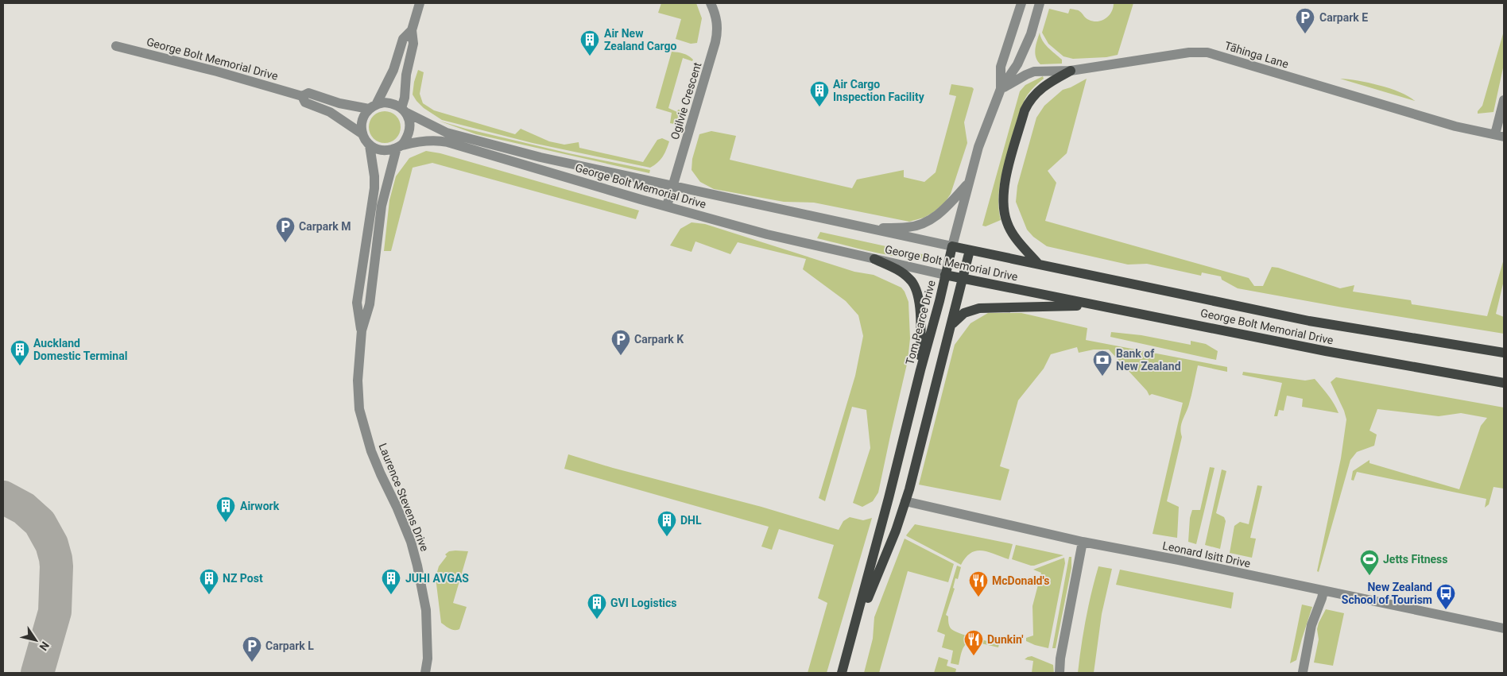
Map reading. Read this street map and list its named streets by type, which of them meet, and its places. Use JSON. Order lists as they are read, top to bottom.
{
  "streets": {
    "main road": ["George Bolt Memorial Drive", "Tom Pearce Drive"],
    "street": [
      "Tāhinga Lane",
      "Ogilvie Crescent",
      "Laurence Stevens Drive",
      "Leonard Isitt Drive"
    ]
  },
  "crossings": [
    ["Tāhinga Lane", "Tom Pearce Drive"],
    ["George Bolt Memorial Drive", "Ogilvie Crescent"],
    ["George Bolt Memorial Drive", "Tom Pearce Drive"],
    ["George Bolt Memorial Drive", "Laurence Stevens Drive"],
    ["Tom Pearce Drive", "Leonard Isitt Drive"]
  ],
  "places": {
    "parking": [
      "Carpark E",
      "Carpark M",
      "Carpark K",
      "Carpark L"
    ],
    "building": [
      "Air New Zealand Cargo",
      "Air Cargo Inspection Facility",
      "Auckland Domestic Terminal",
      "Airwork",
      "DHL",
      "NZ Post",
      "JUHI AVGAS",
      "GVI Logistics"
    ],
    "bank": ["Bank of New Zealand"],
    "sports": ["Jetts Fitness"],
    "restaurant": ["McDonald's", "Dunkin'"],
    "bus stop": ["New Zealand School of Tourism"]
  },
  "north": "bottom right"
}
